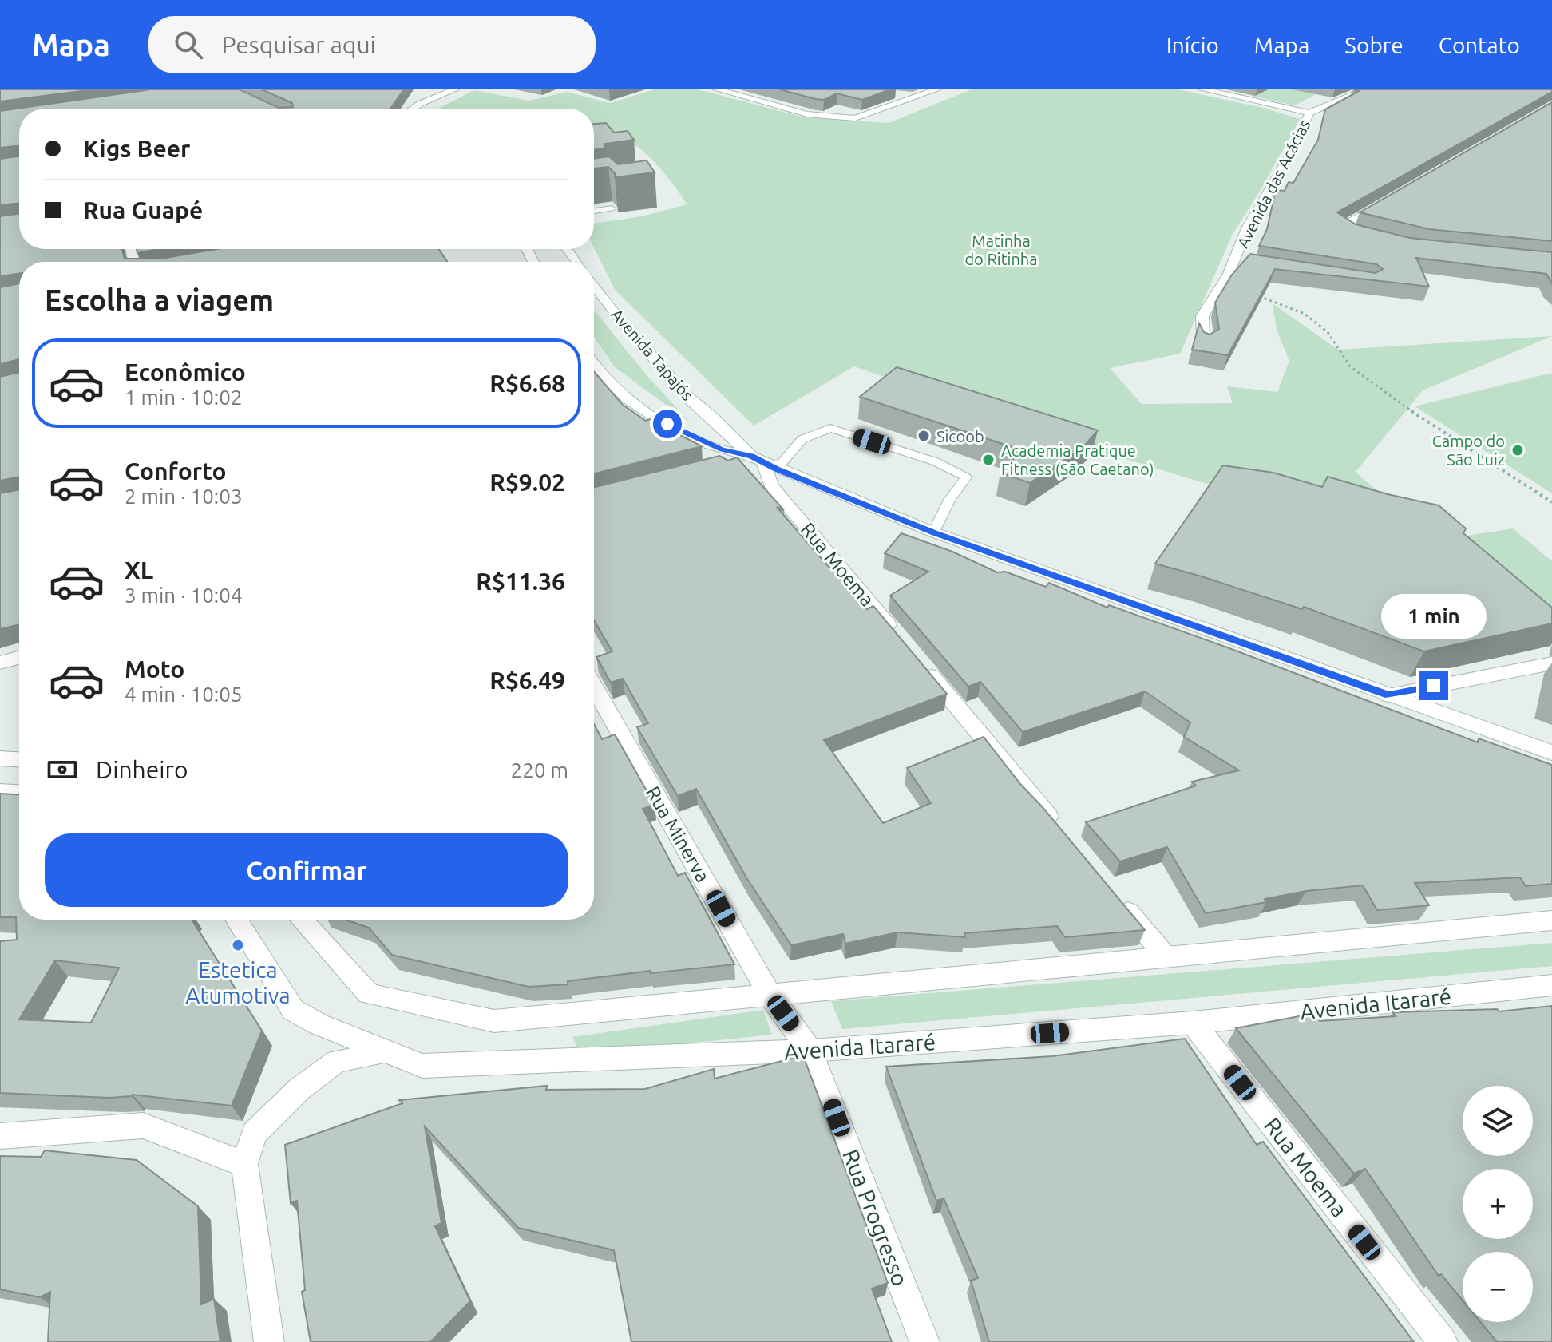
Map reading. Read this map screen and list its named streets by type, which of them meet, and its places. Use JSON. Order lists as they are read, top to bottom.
{
  "streets": {
    "street": [
      "Avenida das Acácias",
      "Avenida Tapajós",
      "Rua Moema",
      "Rua Minerva",
      "Avenida Itararé",
      "Rua Progresso"
    ]
  },
  "crossings": [
    ["Avenida Tapajós", "Rua Moema"],
    ["Rua Moema", "Avenida Itararé"],
    ["Rua Minerva", "Rua Progresso"],
    ["Avenida Itararé", "Rua Progresso"]
  ],
  "parks": ["Matinha do Ritinha"],
  "places": [
    "Sicoob",
    "Campo do São Luiz",
    "Academia Pratique Fitness (São Caetano)",
    "Estetica Atumotiva"
  ],
  "page": {
    "header": "Mapa",
    "search": "Pesquisar aqui",
    "nav": [
      "Início",
      "Mapa",
      "Sobre",
      "Contato"
    ],
    "banner": ["Kigs Beer", "Rua Guapé"],
    "heading": "Escolha a viagem",
    "list": [
      {
        "name": "Econômico",
        "note": "1 min · 10:02",
        "value": "R$6.68"
      },
      {
        "name": "Conforto",
        "note": "2 min · 10:03",
        "value": "R$9.02"
      },
      {
        "name": "XL",
        "note": "3 min · 10:04",
        "value": "R$11.36"
      },
      {
        "name": "Moto",
        "note": "4 min · 10:05",
        "value": "R$6.49"
      }
    ],
    "bubble": "1 min",
    "pay": ["Dinheiro", "220 m"],
    "buttons": "Confirmar",
    "map_buttons": ["+", "−"]
  }
}
